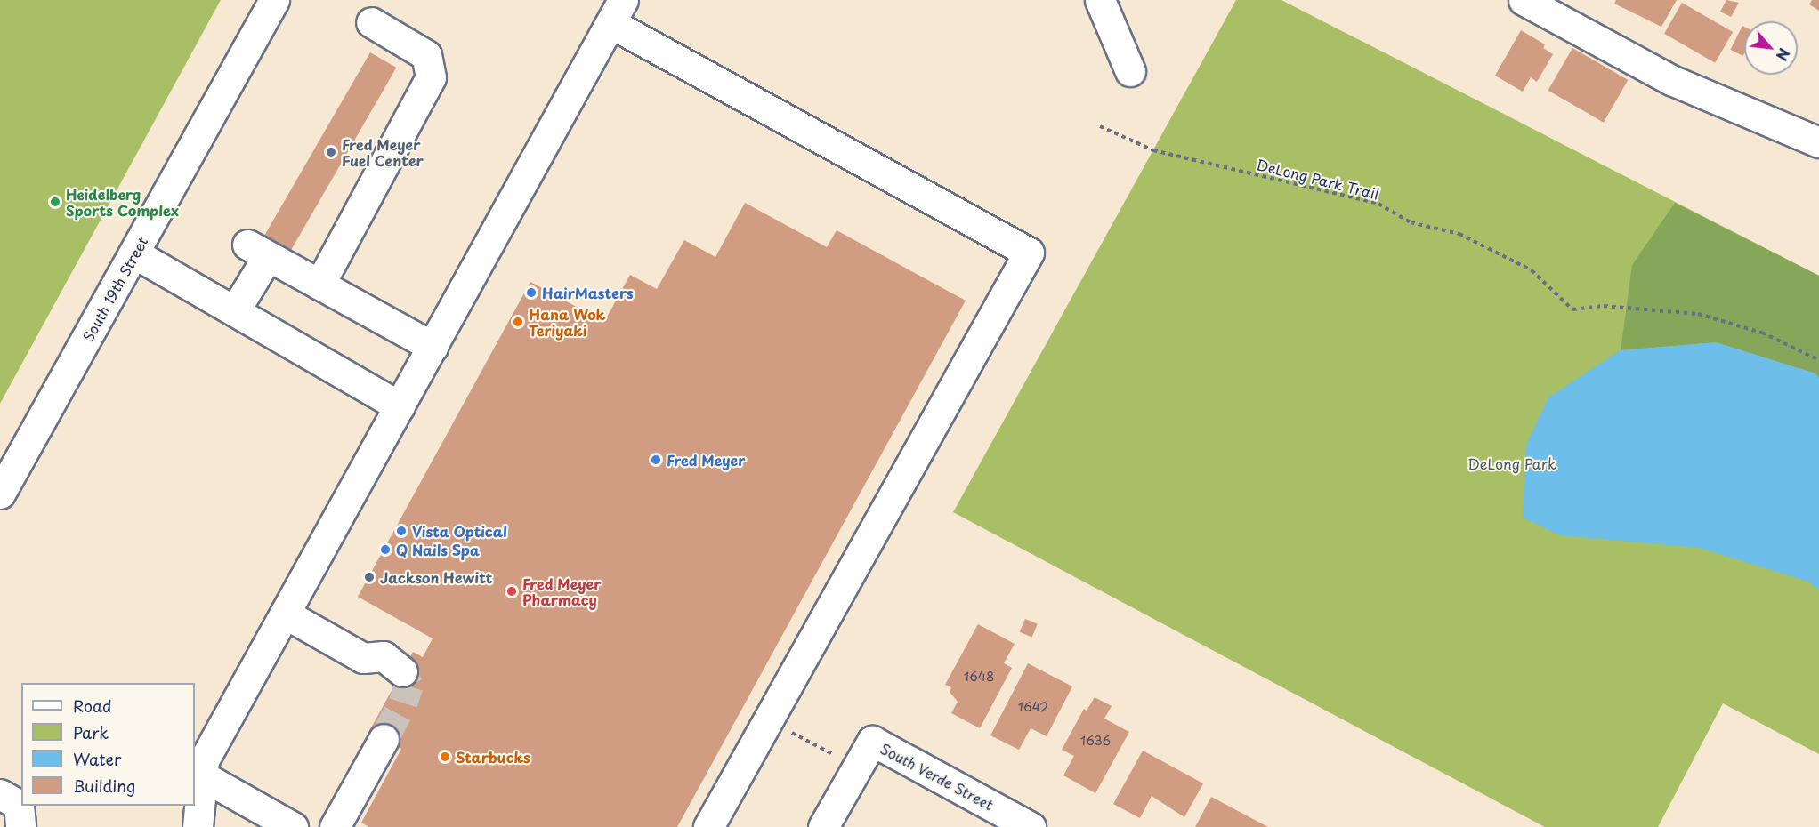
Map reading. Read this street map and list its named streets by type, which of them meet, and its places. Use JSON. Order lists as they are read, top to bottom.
{
  "streets": {
    "main road": ["South 19th Street", "South Verde Street"],
    "path": ["DeLong Park Trail"]
  },
  "parks": ["DeLong Park"],
  "places": [
    "Fred Meyer Fuel Center",
    "Heidelberg Sports Complex",
    "HairMasters",
    "Hana Wok Teriyaki",
    "Fred Meyer",
    "Vista Optical",
    "Q Nails Spa",
    "Jackson Hewitt",
    "Fred Meyer Pharmacy",
    "Starbucks"
  ],
  "house_numbers": ["1648", "1642", "1636"],
  "legend": [
    "Road",
    "Park",
    "Water",
    "Building"
  ],
  "north": "bottom right"
}
